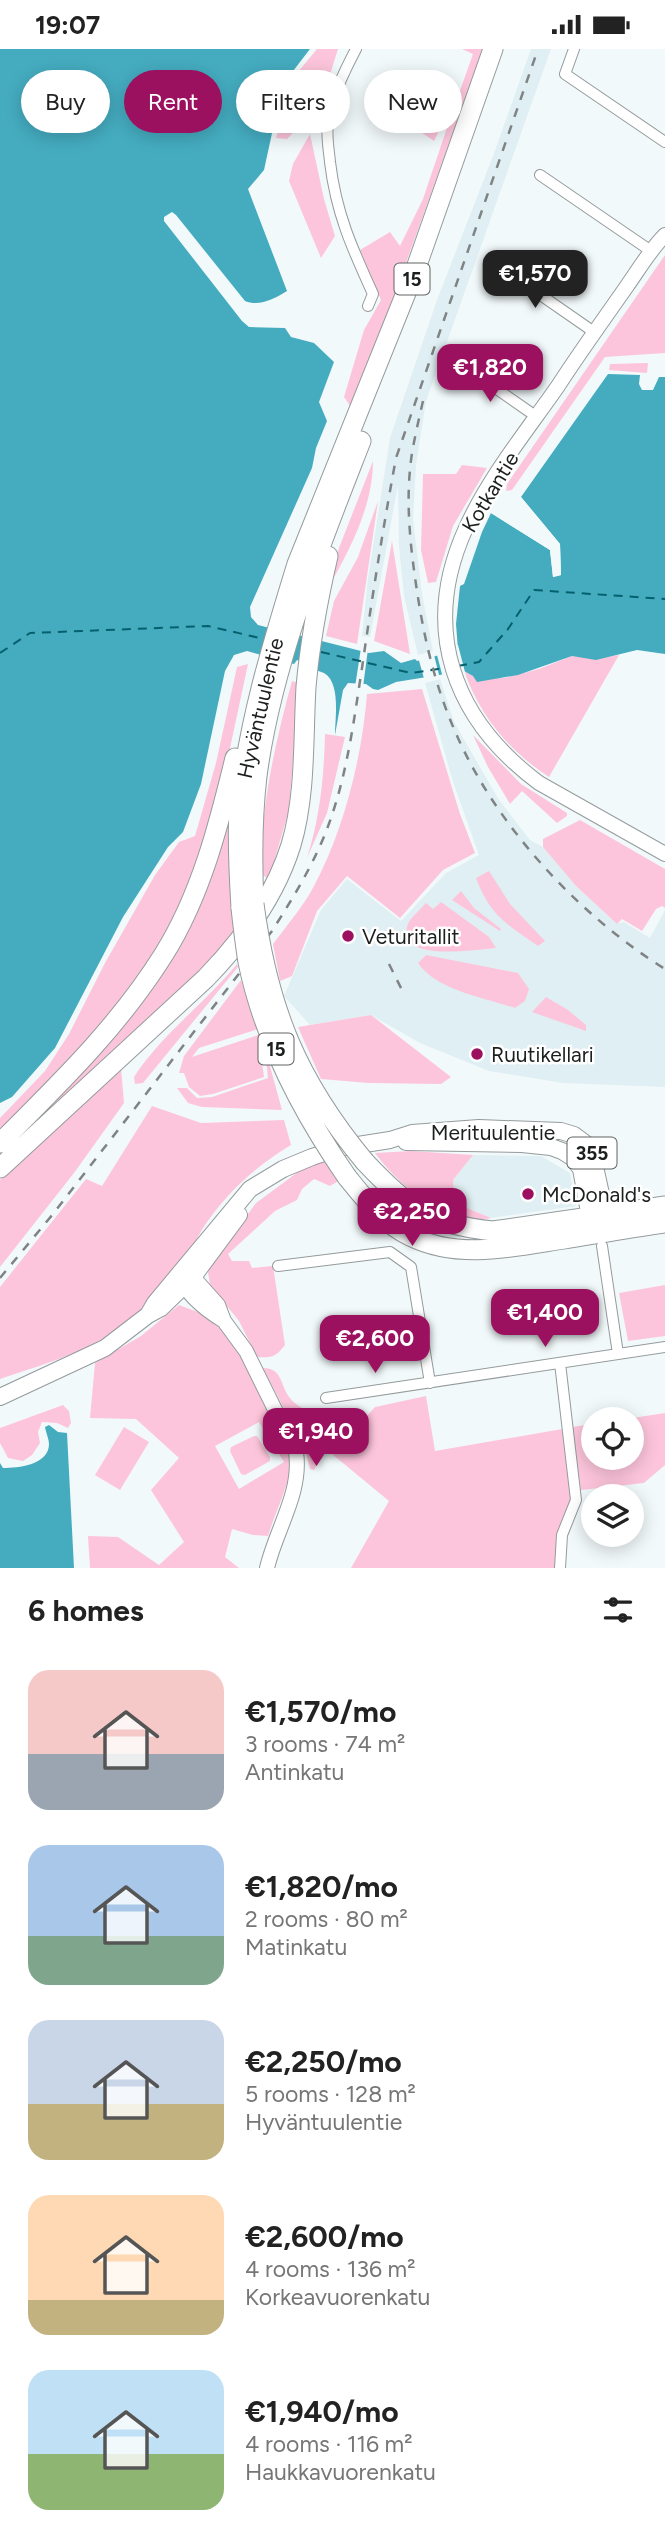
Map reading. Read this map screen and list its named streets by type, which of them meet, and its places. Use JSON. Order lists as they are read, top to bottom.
{
  "streets": {
    "highway": ["15", "Hyväntuulentie"],
    "main road": ["Merituulentie", "355"],
    "street": ["Kotkantie"]
  },
  "crossings": [
    ["15", "Hyväntuulentie"],
    ["15", "Merituulentie"],
    ["Hyväntuulentie", "Merituulentie"]
  ],
  "places": ["Veturitallit", "Ruutikellari", "McDonald's"],
  "page": {
    "status": "19:07",
    "chip": [
      "Buy",
      "Rent",
      "Filters",
      "New"
    ],
    "price": [
      "€1,570",
      "€1,820",
      "€2,250",
      "€1,400",
      "€2,600",
      "€1,940"
    ],
    "heading": "6 homes",
    "list": [
      {
        "name": "€1,570/mo",
        "note": "3 rooms · 74 m² · Antinkatu"
      },
      {
        "name": "€1,820/mo",
        "note": "2 rooms · 80 m² · Matinkatu"
      },
      {
        "name": "€2,250/mo",
        "note": "5 rooms · 128 m² · Hyväntuulentie"
      },
      {
        "name": "€2,600/mo",
        "note": "4 rooms · 136 m² · Korkeavuorenkatu"
      },
      {
        "name": "€1,940/mo",
        "note": "4 rooms · 116 m² · Haukkavuorenkatu"
      }
    ]
  }
}
